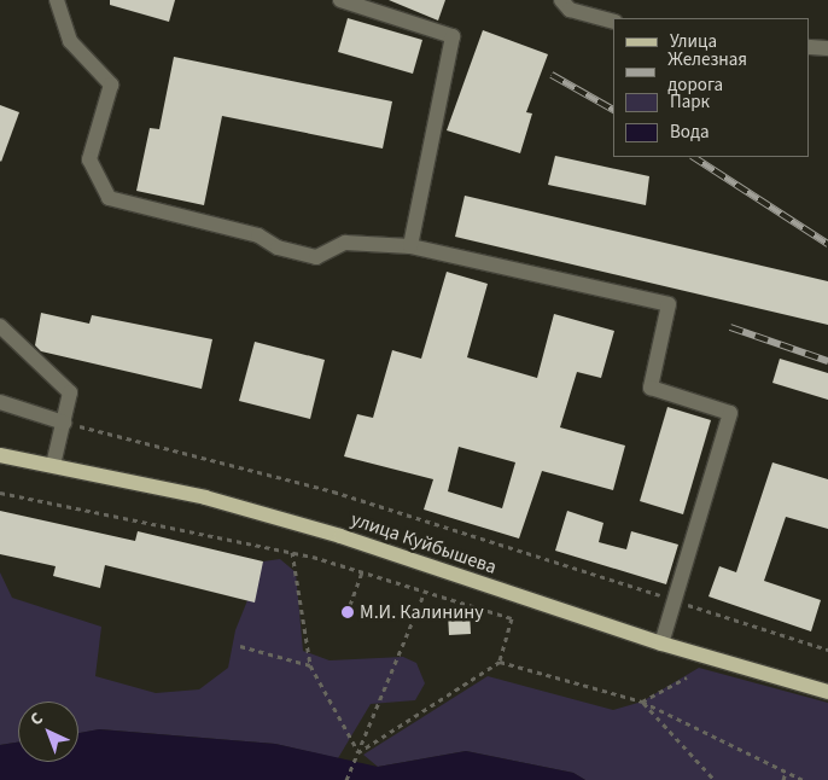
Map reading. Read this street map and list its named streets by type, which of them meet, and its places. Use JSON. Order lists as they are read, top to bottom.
{
  "streets": {
    "main road": ["улица Куйбышева"]
  },
  "places": ["М.И. Калинину"],
  "legend": [
    "Улица",
    "Железная дорога",
    "Парк",
    "Вода"
  ],
  "north": "top left"
}
